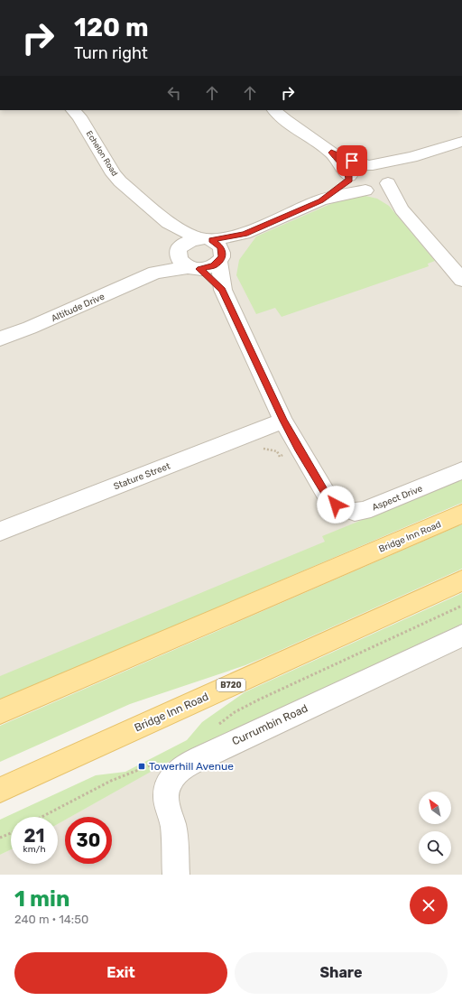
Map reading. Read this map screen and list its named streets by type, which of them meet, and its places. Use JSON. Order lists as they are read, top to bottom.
{
  "streets": {
    "main road": ["Bridge Inn Road", "B720"],
    "street": [
      "Echelon Road",
      "Altitude Drive",
      "Stature Street",
      "Aspect Drive",
      "Currumbin Road"
    ]
  },
  "crossings": [
    ["Echelon Road", "Altitude Drive"],
    ["Echelon Road", "Aspect Drive"],
    ["Altitude Drive", "Aspect Drive"],
    ["Stature Street", "Aspect Drive"]
  ],
  "places": {
    "transit": ["Towerhill Avenue"]
  },
  "north": "top left",
  "page": {
    "turn": ["120 m", "Turn right"],
    "speed": "21 km/h",
    "limit": "30",
    "heading": ["1 min", "240 m · 14:50"],
    "buttons": ["Exit", "Share"]
  }
}
